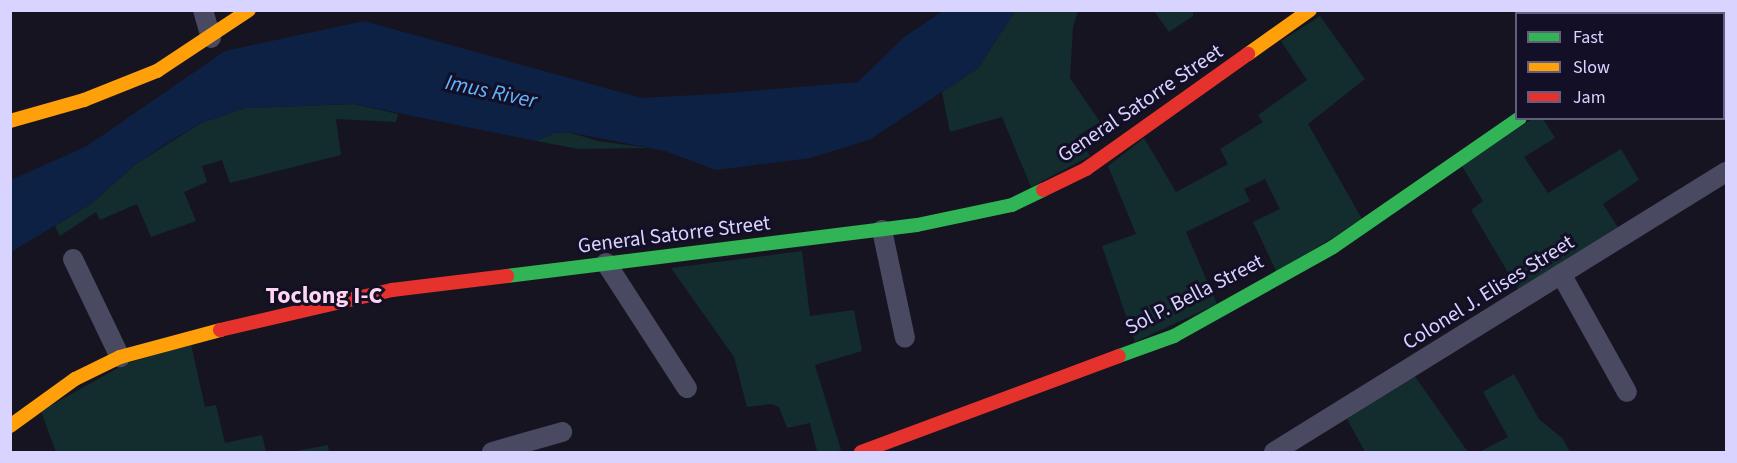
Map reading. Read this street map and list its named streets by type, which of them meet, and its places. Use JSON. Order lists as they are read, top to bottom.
{
  "streets": {
    "street": ["General Satorre Street", "Colonel J. Elises Street", "Sol P. Bella Street"]
  },
  "districts": ["Toclong I-C"],
  "water": ["Imus River"],
  "legend": ["Fast", "Slow", "Jam"]
}
